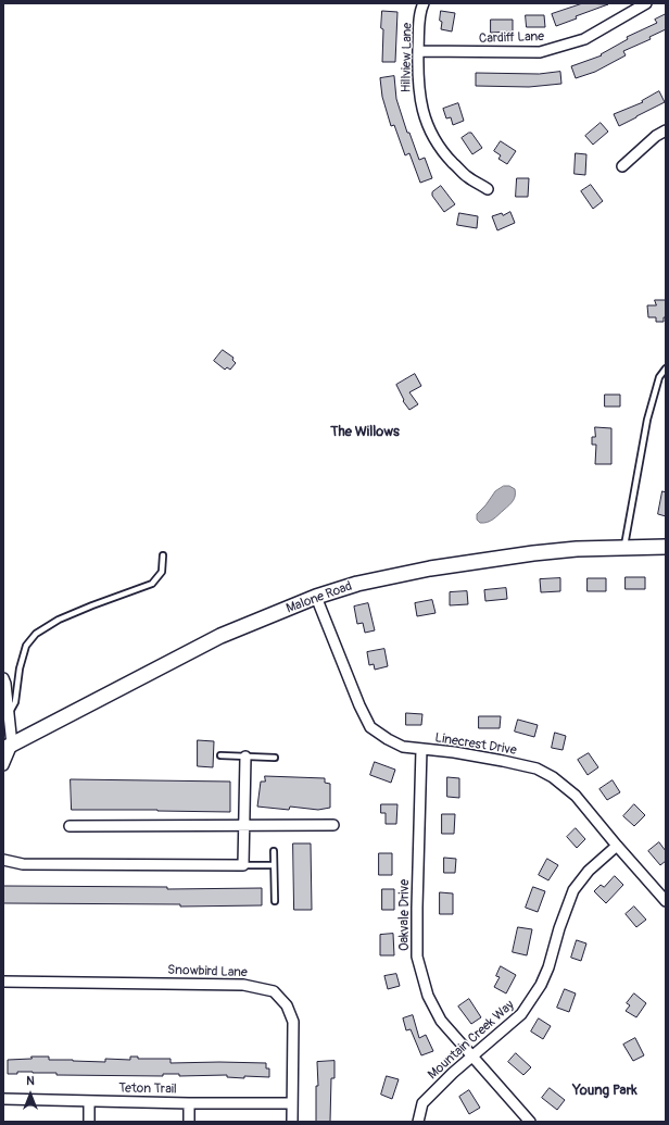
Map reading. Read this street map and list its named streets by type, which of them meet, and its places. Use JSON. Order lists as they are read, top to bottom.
{
  "streets": {
    "street": [
      "Cardiff Lane",
      "Hillview Lane",
      "Malone Road",
      "Linecrest Drive",
      "Oakvale Drive",
      "Snowbird Lane",
      "Mountain Creek Way",
      "Teton Trail"
    ]
  },
  "crossings": [
    ["Cardiff Lane", "Hillview Lane"],
    ["Malone Road", "Linecrest Drive"],
    ["Linecrest Drive", "Oakvale Drive"],
    ["Linecrest Drive", "Mountain Creek Way"],
    ["Oakvale Drive", "Mountain Creek Way"],
    ["Snowbird Lane", "Teton Trail"]
  ],
  "districts": ["The Willows", "Young Park"],
  "north": "top"
}
